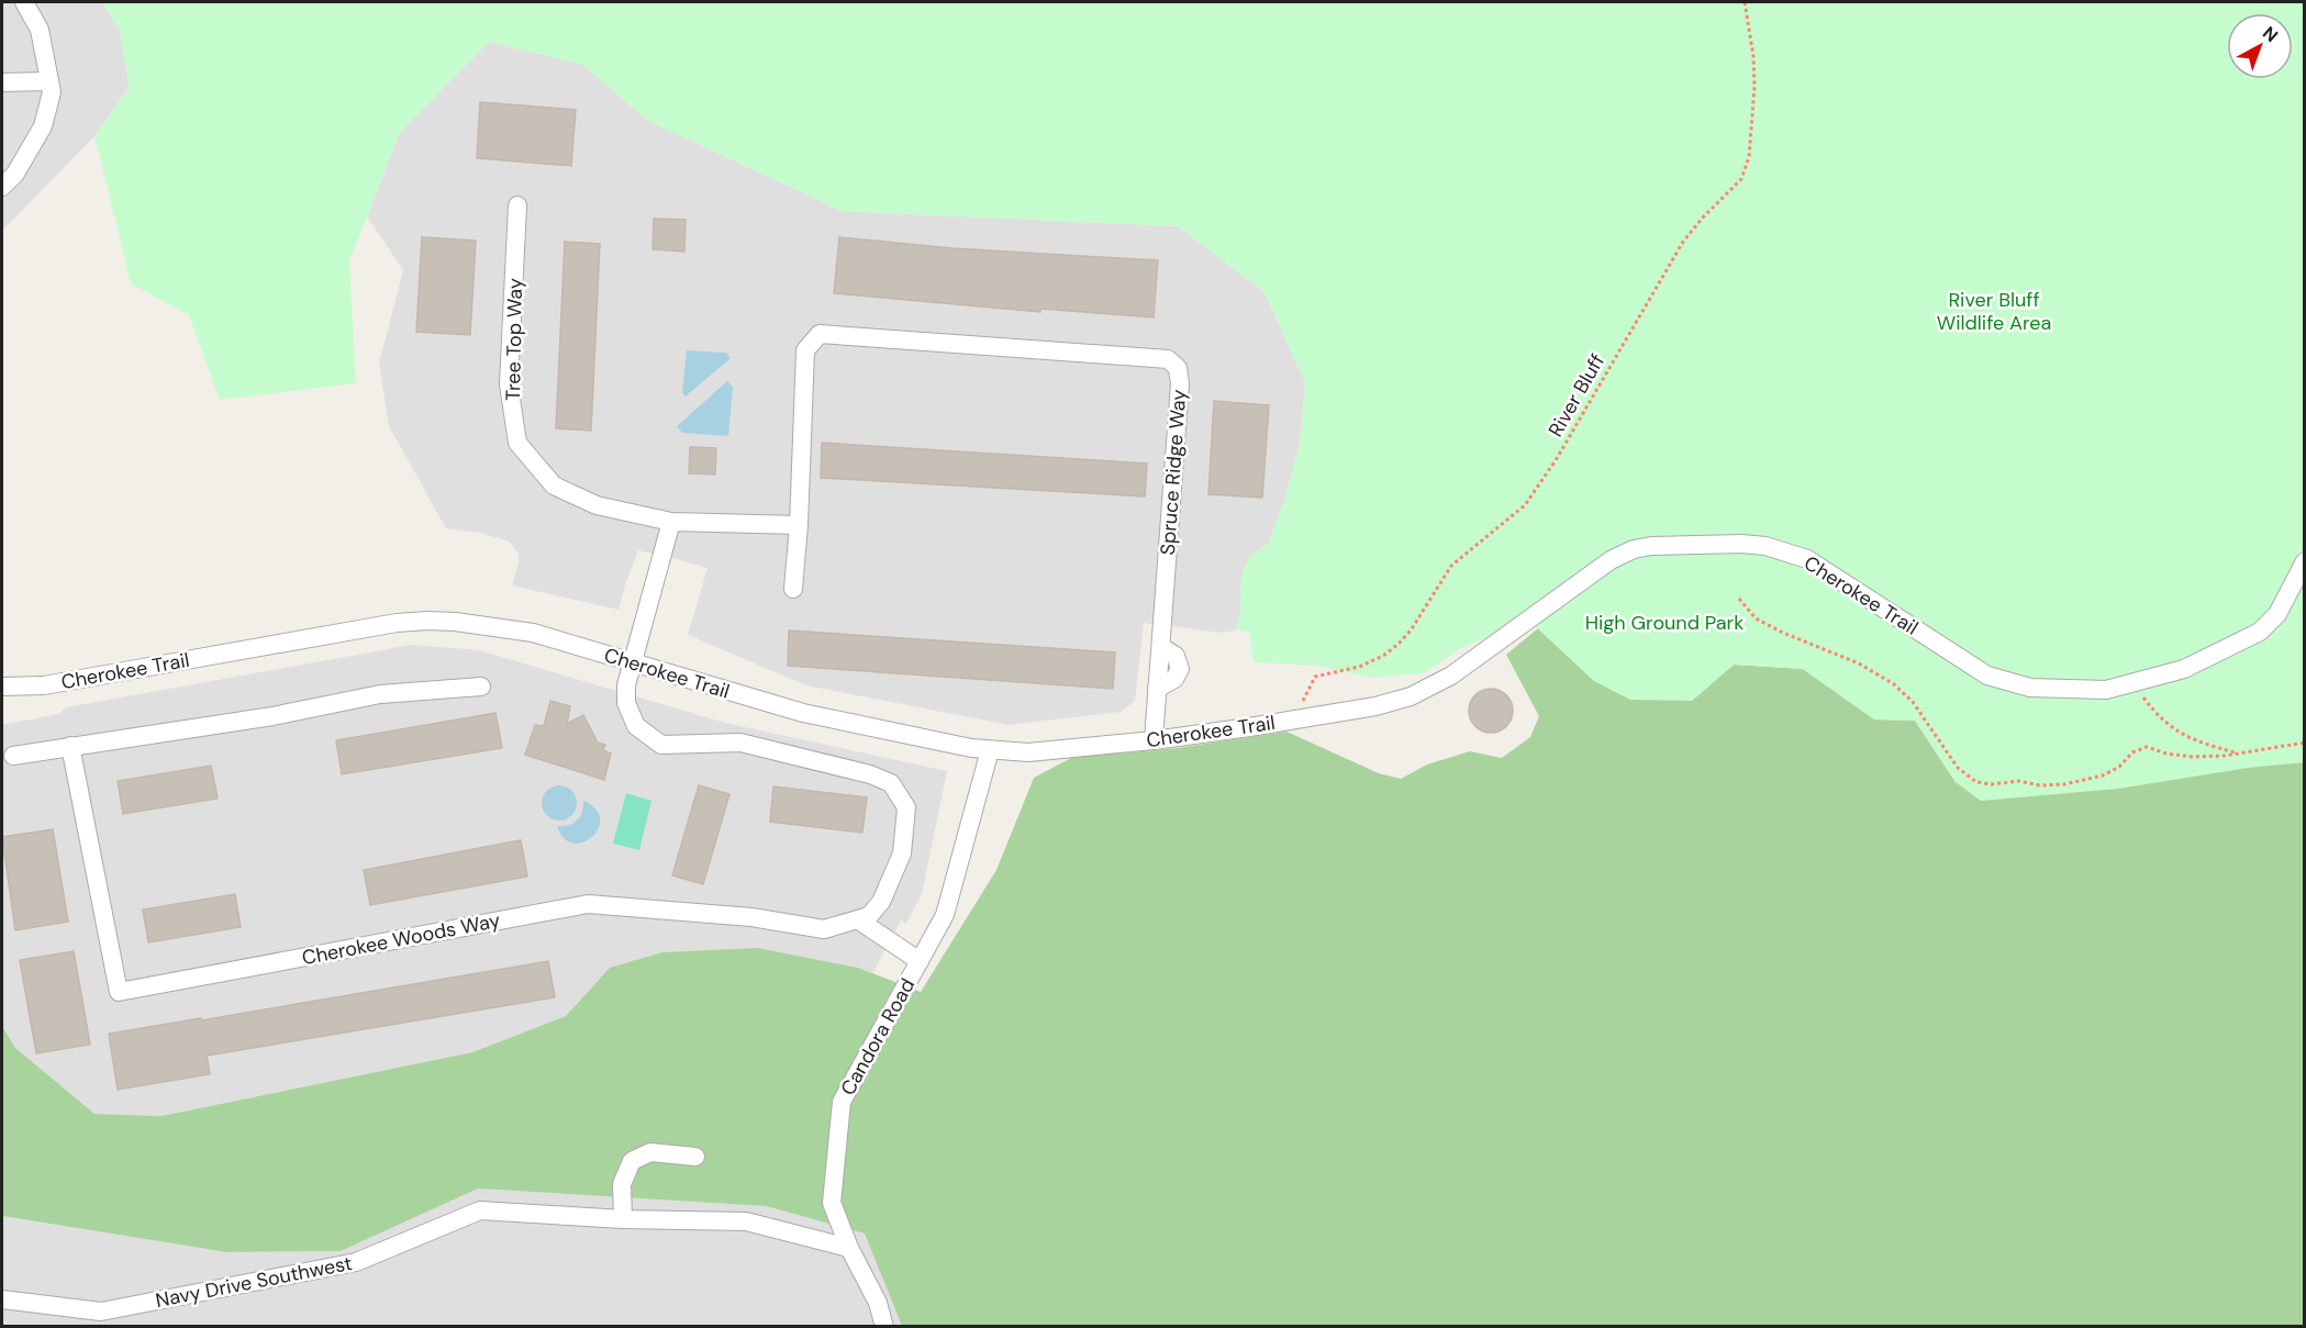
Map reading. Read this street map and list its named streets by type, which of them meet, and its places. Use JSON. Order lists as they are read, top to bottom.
{
  "streets": {
    "street": [
      "Tree Top Way",
      "Spruce Ridge Way",
      "Cherokee Trail",
      "Cherokee Woods Way",
      "Candora Road",
      "Navy Drive Southwest"
    ],
    "path": ["River Bluff"]
  },
  "crossings": [
    ["Tree Top Way", "Spruce Ridge Way"],
    ["River Bluff", "Cherokee Trail"],
    ["Spruce Ridge Way", "Cherokee Trail"],
    ["Cherokee Trail", "Candora Road"],
    ["Candora Road", "Navy Drive Southwest"]
  ],
  "parks": ["River Bluff Wildlife Area", "High Ground Park"],
  "north": "top right"
}
